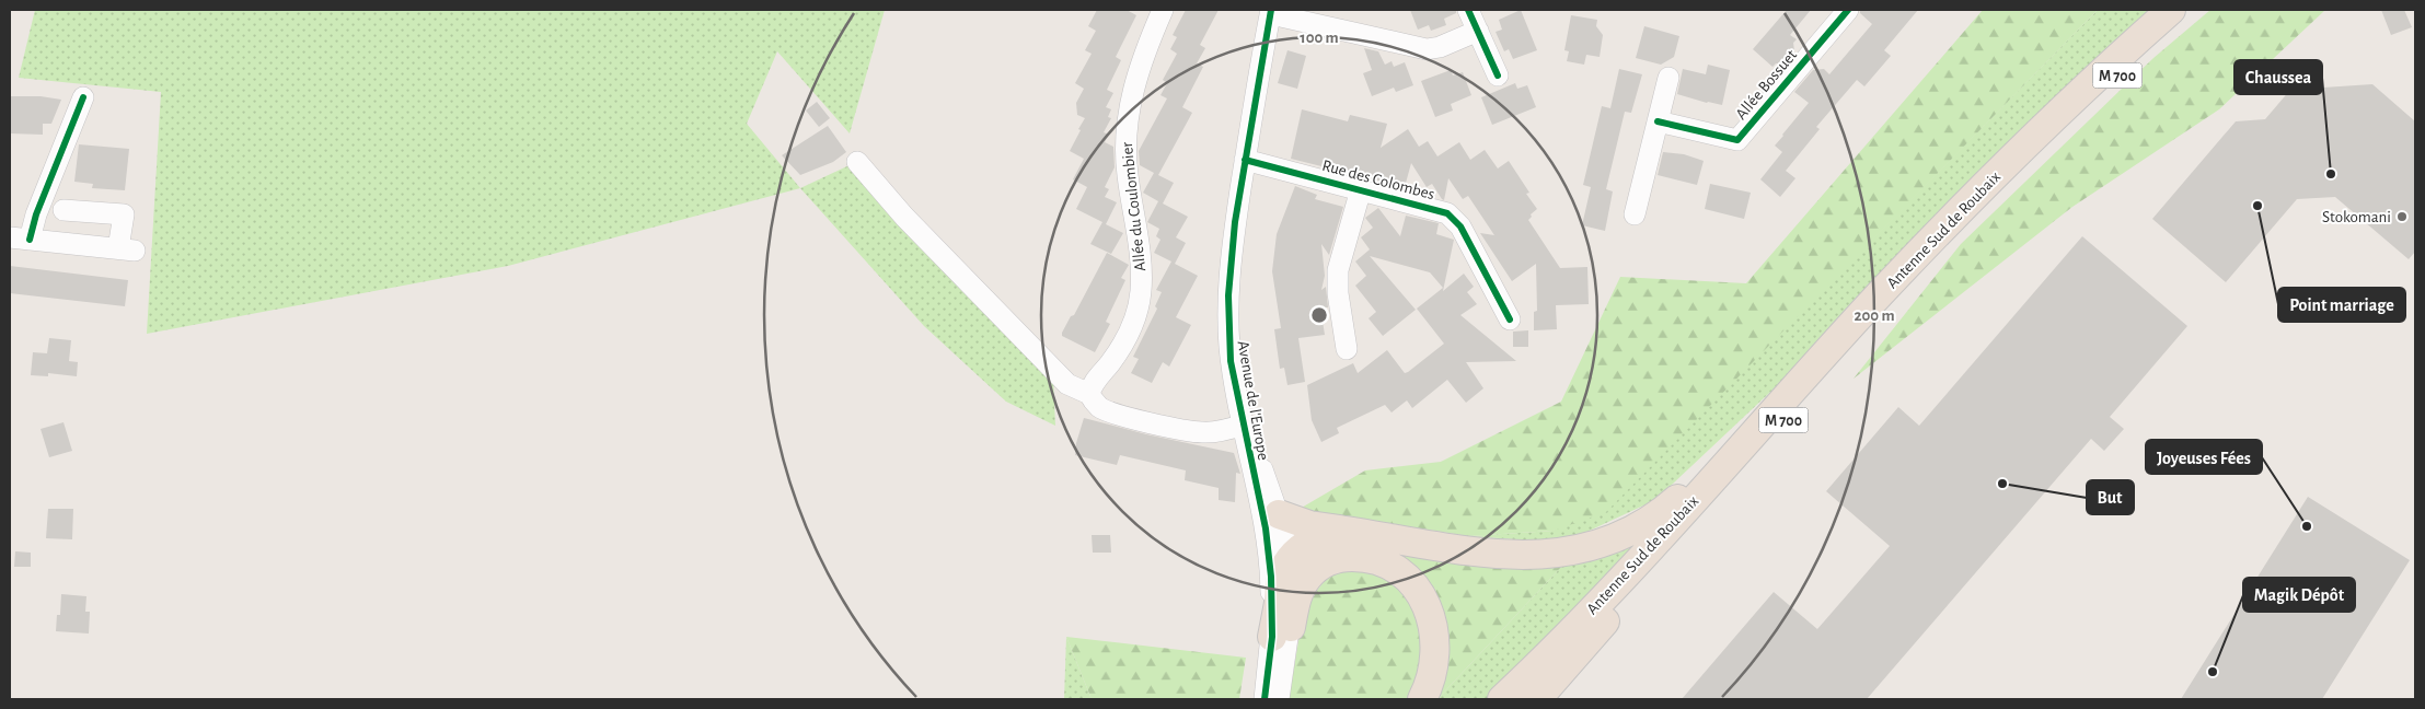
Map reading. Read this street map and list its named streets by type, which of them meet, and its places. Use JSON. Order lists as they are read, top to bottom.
{
  "streets": {
    "highway": ["M 700", "Antenne Sud de Roubaix"],
    "street": [
      "Allée Bossuet",
      "Rue des Colombes",
      "Allée du Coulombier",
      "Avenue de l'Europe"
    ]
  },
  "crossings": [
    ["Rue des Colombes", "Avenue de l'Europe"]
  ],
  "places": [
    "Chaussea",
    "Point marriage",
    "Stokomani",
    "But",
    "Joyeuses Fées",
    "Magik Dépôt"
  ],
  "rings": ["100 m", "200 m"]
}
